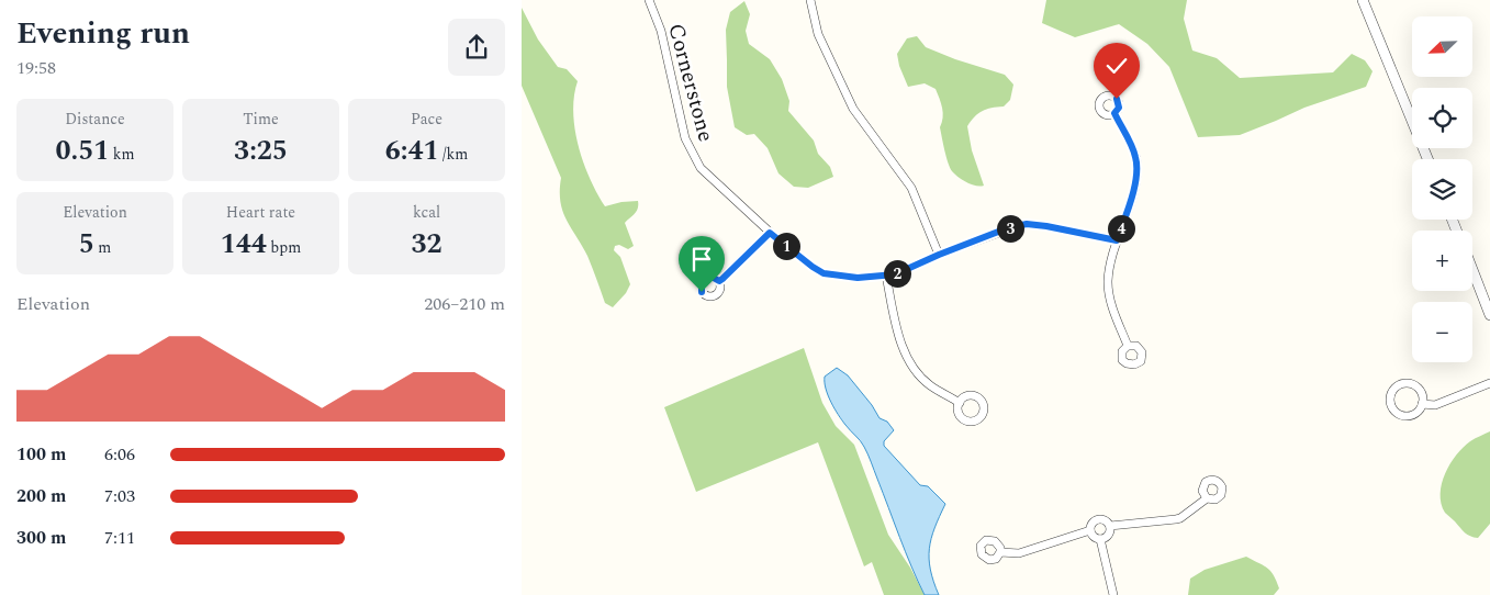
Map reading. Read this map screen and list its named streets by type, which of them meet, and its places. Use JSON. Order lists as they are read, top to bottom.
{
  "streets": {
    "street": ["Cornerstone"]
  },
  "north": "bottom left",
  "page": {
    "heading": ["Evening run", "19:58"],
    "map_buttons": ["+", "−"],
    "stats": [
      ["Distance", "0.51 km"],
      ["Time", "3:25"],
      ["Pace", "6:41 /km"],
      ["Elevation", "5 m"],
      ["Heart rate", "144 bpm"],
      ["kcal", "32"]
    ],
    "pins": [
      "3",
      "4",
      "1",
      "2"
    ],
    "chart": ["Elevation", "206–210 m"],
    "list": [
      {
        "name": "100 m",
        "note": "6:06"
      },
      {
        "name": "200 m",
        "note": "7:03"
      },
      {
        "name": "300 m",
        "note": "7:11"
      }
    ]
  }
}
